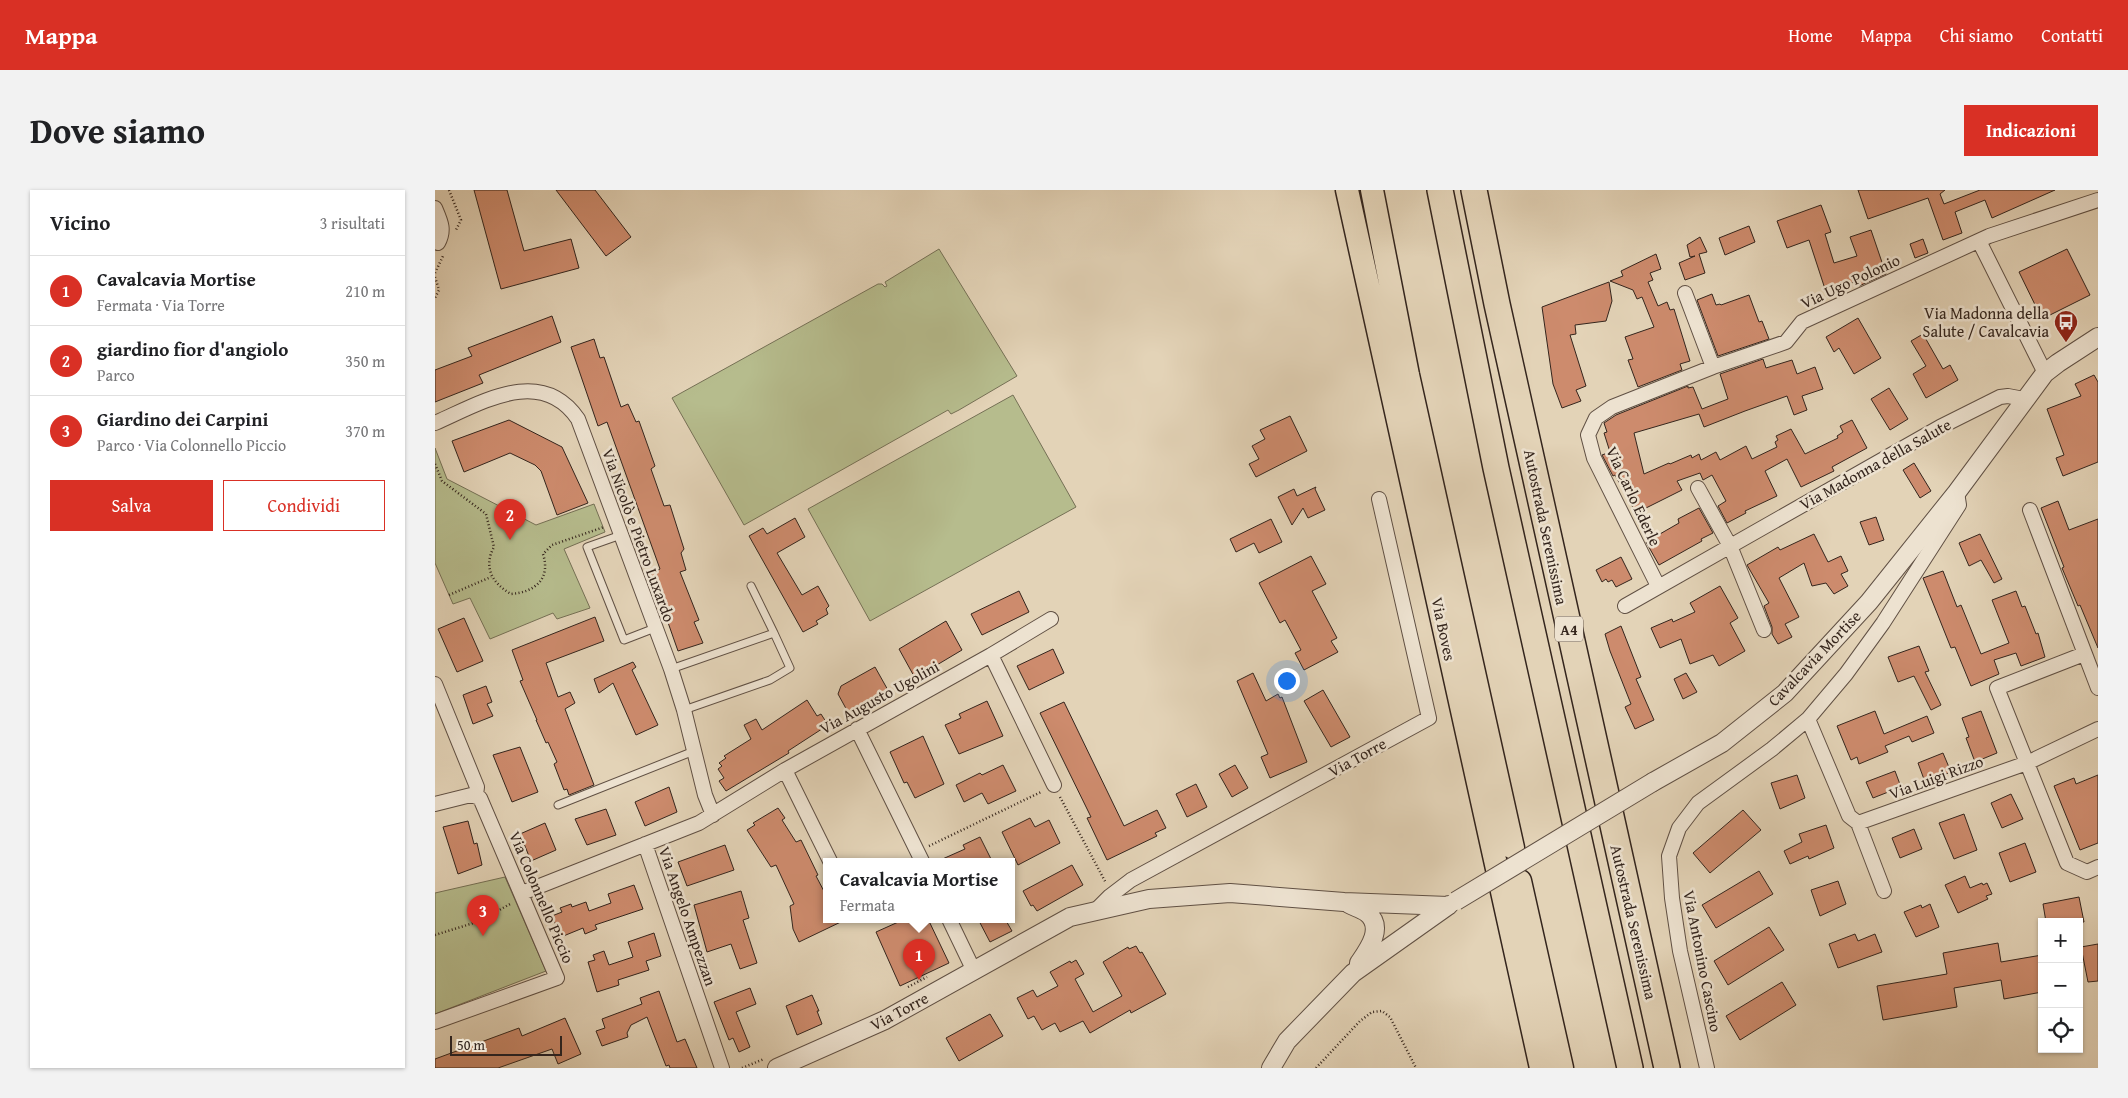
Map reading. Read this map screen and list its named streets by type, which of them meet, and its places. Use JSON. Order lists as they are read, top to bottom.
{
  "streets": {
    "highway": ["Autostrada Serenissima", "Via Boves", "A4"],
    "street": [
      "Via Ugo Polonio",
      "Via Madonna della Salute",
      "Via Carlo Ederle",
      "Via Nicolò e Pietro Luxardo",
      "Cavalcavia Mortise",
      "Via Augusto Ugolini",
      "Via Torre",
      "Via Luigi Rizzo",
      "Via Colonnello Piccio",
      "Via Angelo Ampezzan",
      "Via Antonino Cascino"
    ]
  },
  "crossings": [
    ["Via Ugo Polonio", "Via Carlo Ederle"],
    ["Via Madonna della Salute", "Via Carlo Ederle"],
    ["Via Madonna della Salute", "Cavalcavia Mortise"],
    ["Via Nicolò e Pietro Luxardo", "Via Augusto Ugolini"],
    ["Cavalcavia Mortise", "Via Torre"],
    ["Cavalcavia Mortise", "Via Antonino Cascino"],
    ["Via Augusto Ugolini", "Via Angelo Ampezzan"],
    ["Via Colonnello Piccio", "Via Angelo Ampezzan"]
  ],
  "places": {
    "bus stop": ["Via Madonna della Salute / Cavalcavia"]
  },
  "scale_bar": "50 m",
  "page": {
    "header": "Mappa",
    "nav": [
      "Home",
      "Mappa",
      "Chi siamo",
      "Contatti"
    ],
    "title": "Dove siamo",
    "buttons": [
      "Indicazioni",
      ["Salva", "Condividi"]
    ],
    "heading": ["Vicino", "3 risultati"],
    "list": [
      {
        "mark": "1",
        "name": "Cavalcavia Mortise",
        "note": "Fermata · Via Torre",
        "value": "210 m"
      },
      {
        "mark": "2",
        "name": "giardino fior d'angiolo",
        "note": "Parco",
        "value": "350 m"
      },
      {
        "mark": "3",
        "name": "Giardino dei Carpini",
        "note": "Parco · Via Colonnello Piccio",
        "value": "370 m"
      }
    ],
    "pins": ["2", "3", "1"],
    "popup": ["Cavalcavia Mortise", "Fermata"],
    "map_buttons": ["+", "−"],
    "scale": "50 m"
  }
}
